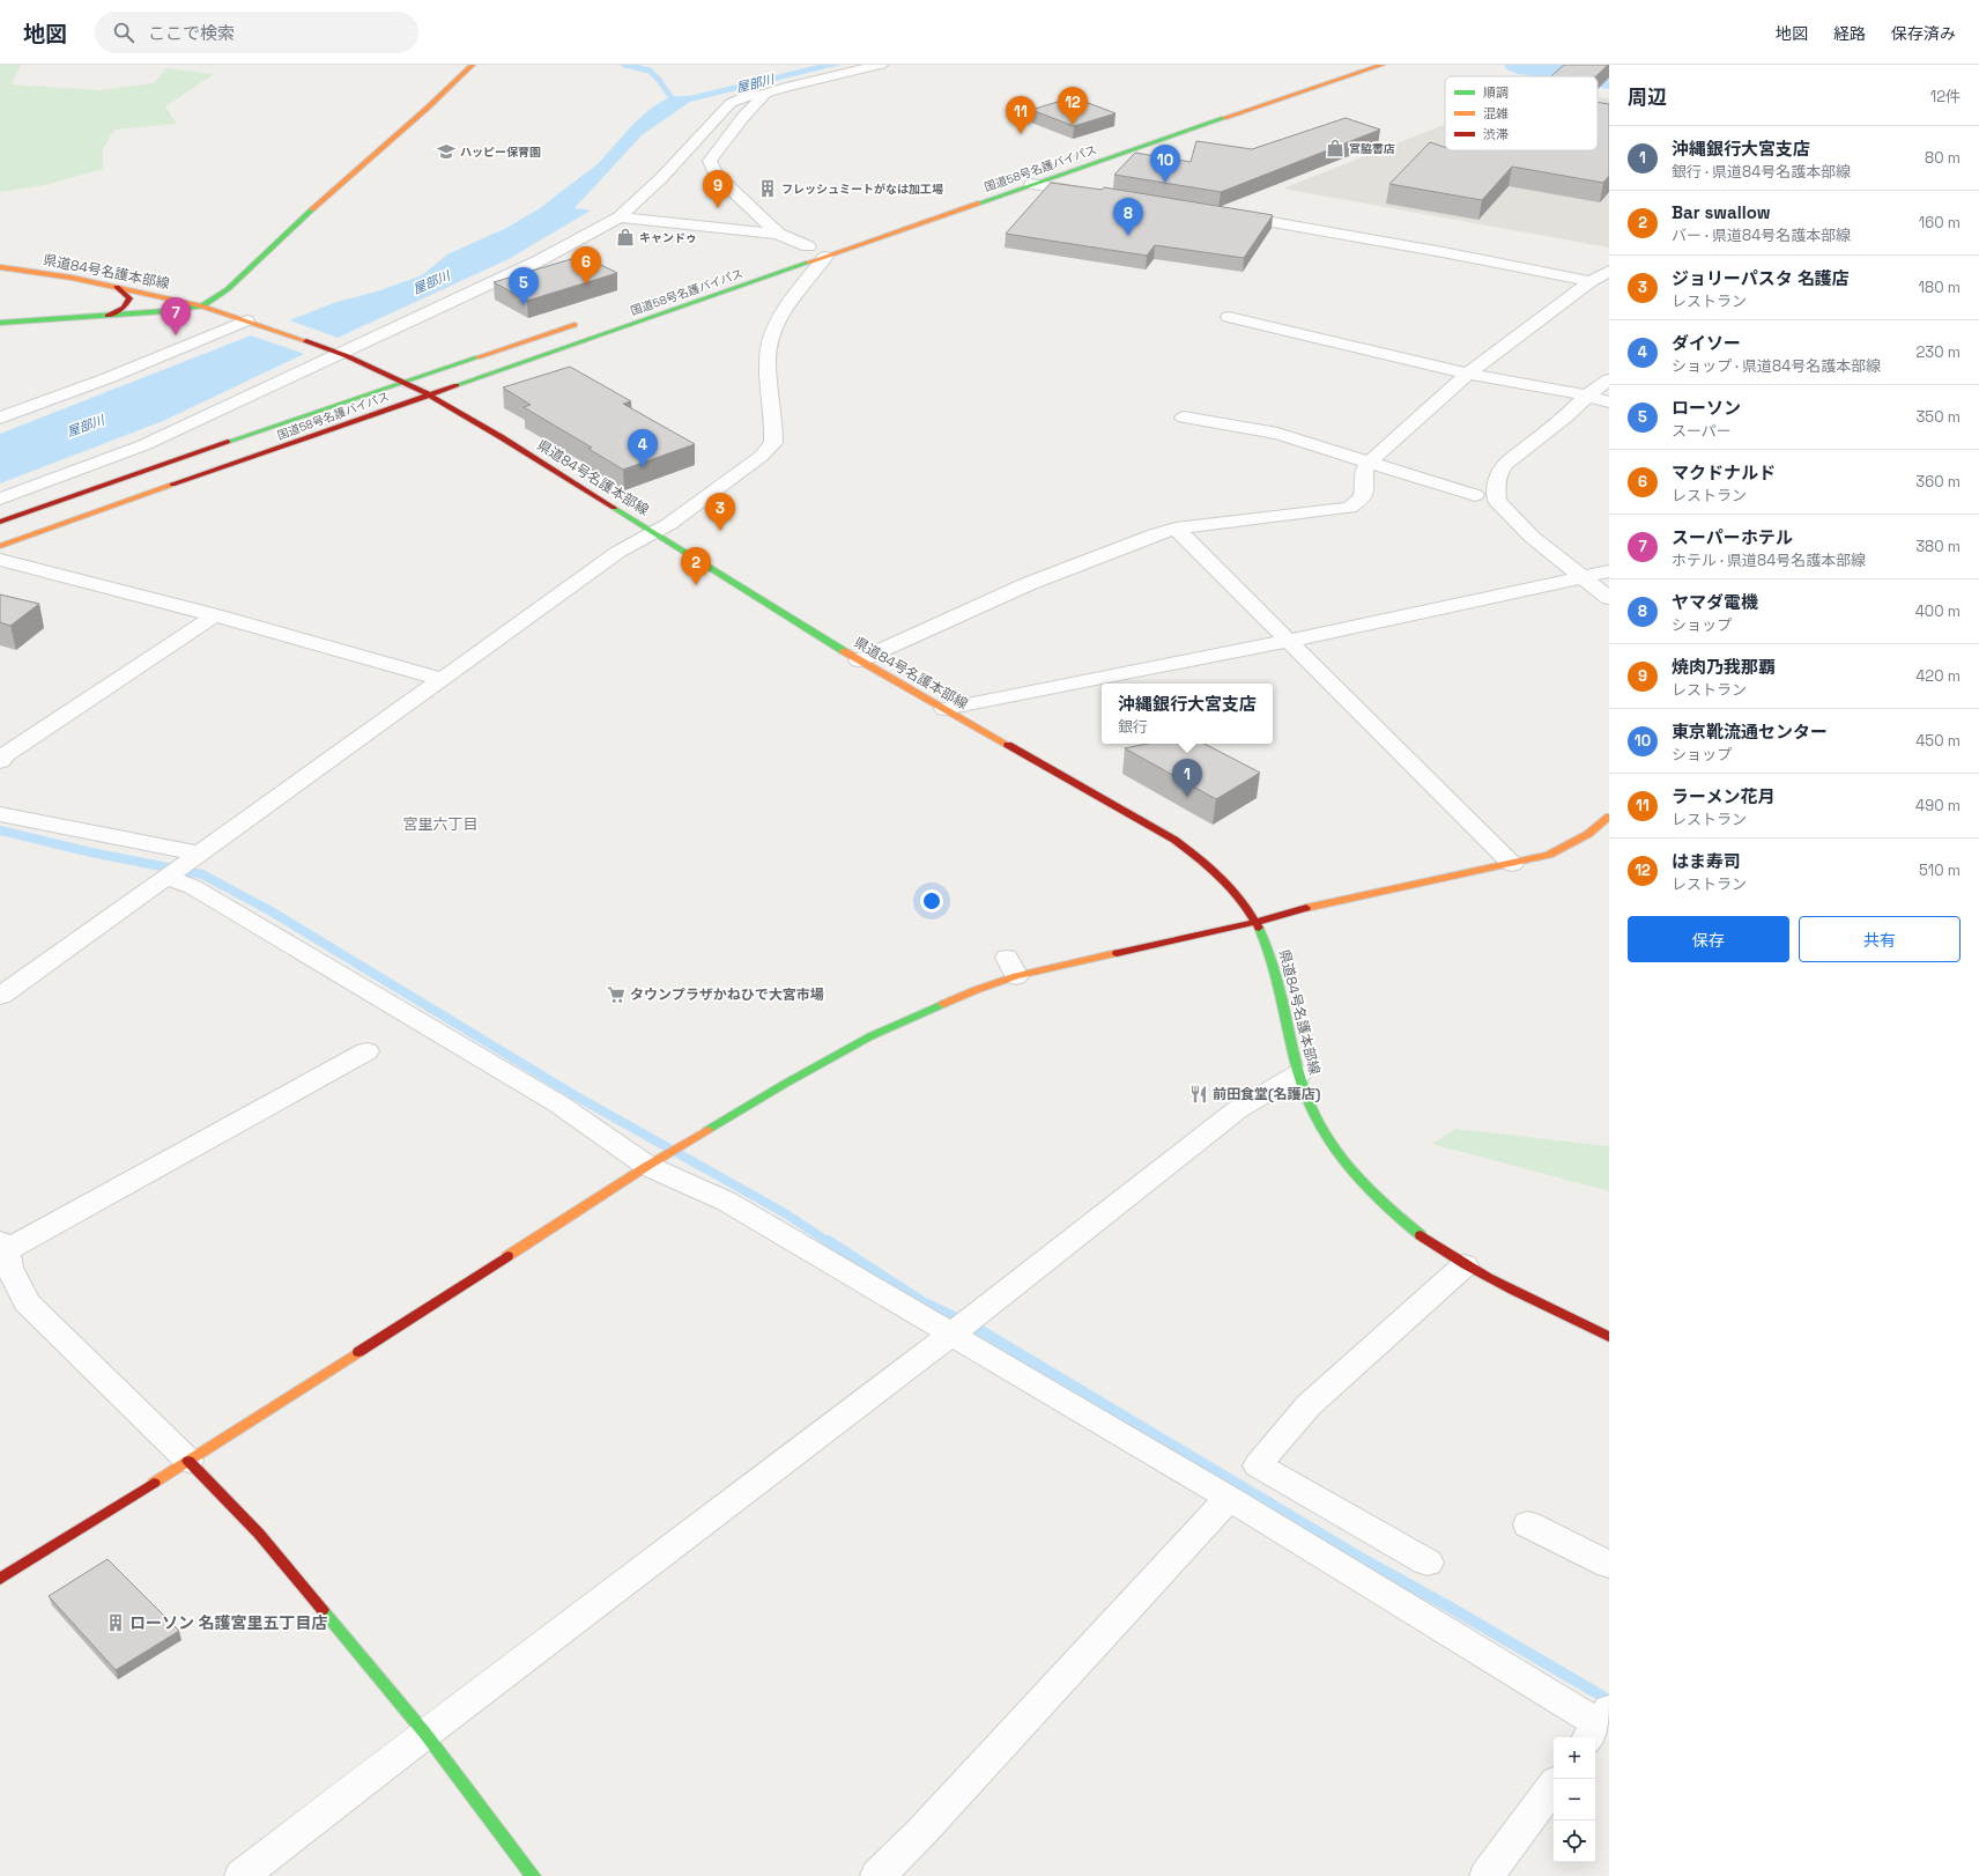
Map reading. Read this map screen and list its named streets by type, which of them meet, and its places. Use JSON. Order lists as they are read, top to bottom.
{
  "streets": {
    "main road": ["国道58号名護バイパス", "県道84号名護本部線"]
  },
  "crossings": [
    ["国道58号名護バイパス", "県道84号名護本部線"]
  ],
  "districts": ["宮里六丁目"],
  "water": ["屋部川"],
  "places": {
    "shop": ["宮脇書店", "キャンドゥ"],
    "school or university": ["ハッピー保育園"],
    "building": ["フレッシュミートがなは加工場", "ローソン 名護宮里五丁目店"],
    "supermarket": ["タウンプラザかねひで大宮市場"],
    "restaurant": ["前田食堂(名護店)"]
  },
  "legend": ["順調", "混雑", "渋滞"],
  "page": {
    "header": "地図",
    "search": "ここで検索",
    "nav": ["地図", "経路", "保存済み"],
    "heading": ["周辺", "12件"],
    "pins": [
      "12",
      "11",
      "10",
      "9",
      "8",
      "6",
      "5",
      "7",
      "4",
      "3",
      "2",
      "1"
    ],
    "list": [
      {
        "mark": "1",
        "name": "沖縄銀行大宮支店",
        "note": "銀行 · 県道84号名護本部線",
        "value": "80 m"
      },
      {
        "mark": "2",
        "name": "Bar swallow",
        "note": "バー · 県道84号名護本部線",
        "value": "160 m"
      },
      {
        "mark": "3",
        "name": "ジョリーパスタ 名護店",
        "note": "レストラン",
        "value": "180 m"
      },
      {
        "mark": "4",
        "name": "ダイソー",
        "note": "ショップ · 県道84号名護本部線",
        "value": "230 m"
      },
      {
        "mark": "5",
        "name": "ローソン",
        "note": "スーパー",
        "value": "350 m"
      },
      {
        "mark": "6",
        "name": "マクドナルド",
        "note": "レストラン",
        "value": "360 m"
      },
      {
        "mark": "7",
        "name": "スーパーホテル",
        "note": "ホテル · 県道84号名護本部線",
        "value": "380 m"
      },
      {
        "mark": "8",
        "name": "ヤマダ電機",
        "note": "ショップ",
        "value": "400 m"
      },
      {
        "mark": "9",
        "name": "焼肉乃我那覇",
        "note": "レストラン",
        "value": "420 m"
      },
      {
        "mark": "10",
        "name": "東京靴流通センター",
        "note": "ショップ",
        "value": "450 m"
      },
      {
        "mark": "11",
        "name": "ラーメン花月",
        "note": "レストラン",
        "value": "490 m"
      },
      {
        "mark": "12",
        "name": "はま寿司",
        "note": "レストラン",
        "value": "510 m"
      }
    ],
    "popup": ["沖縄銀行大宮支店", "銀行"],
    "buttons": ["保存", "共有"],
    "map_buttons": ["+", "−"]
  }
}
